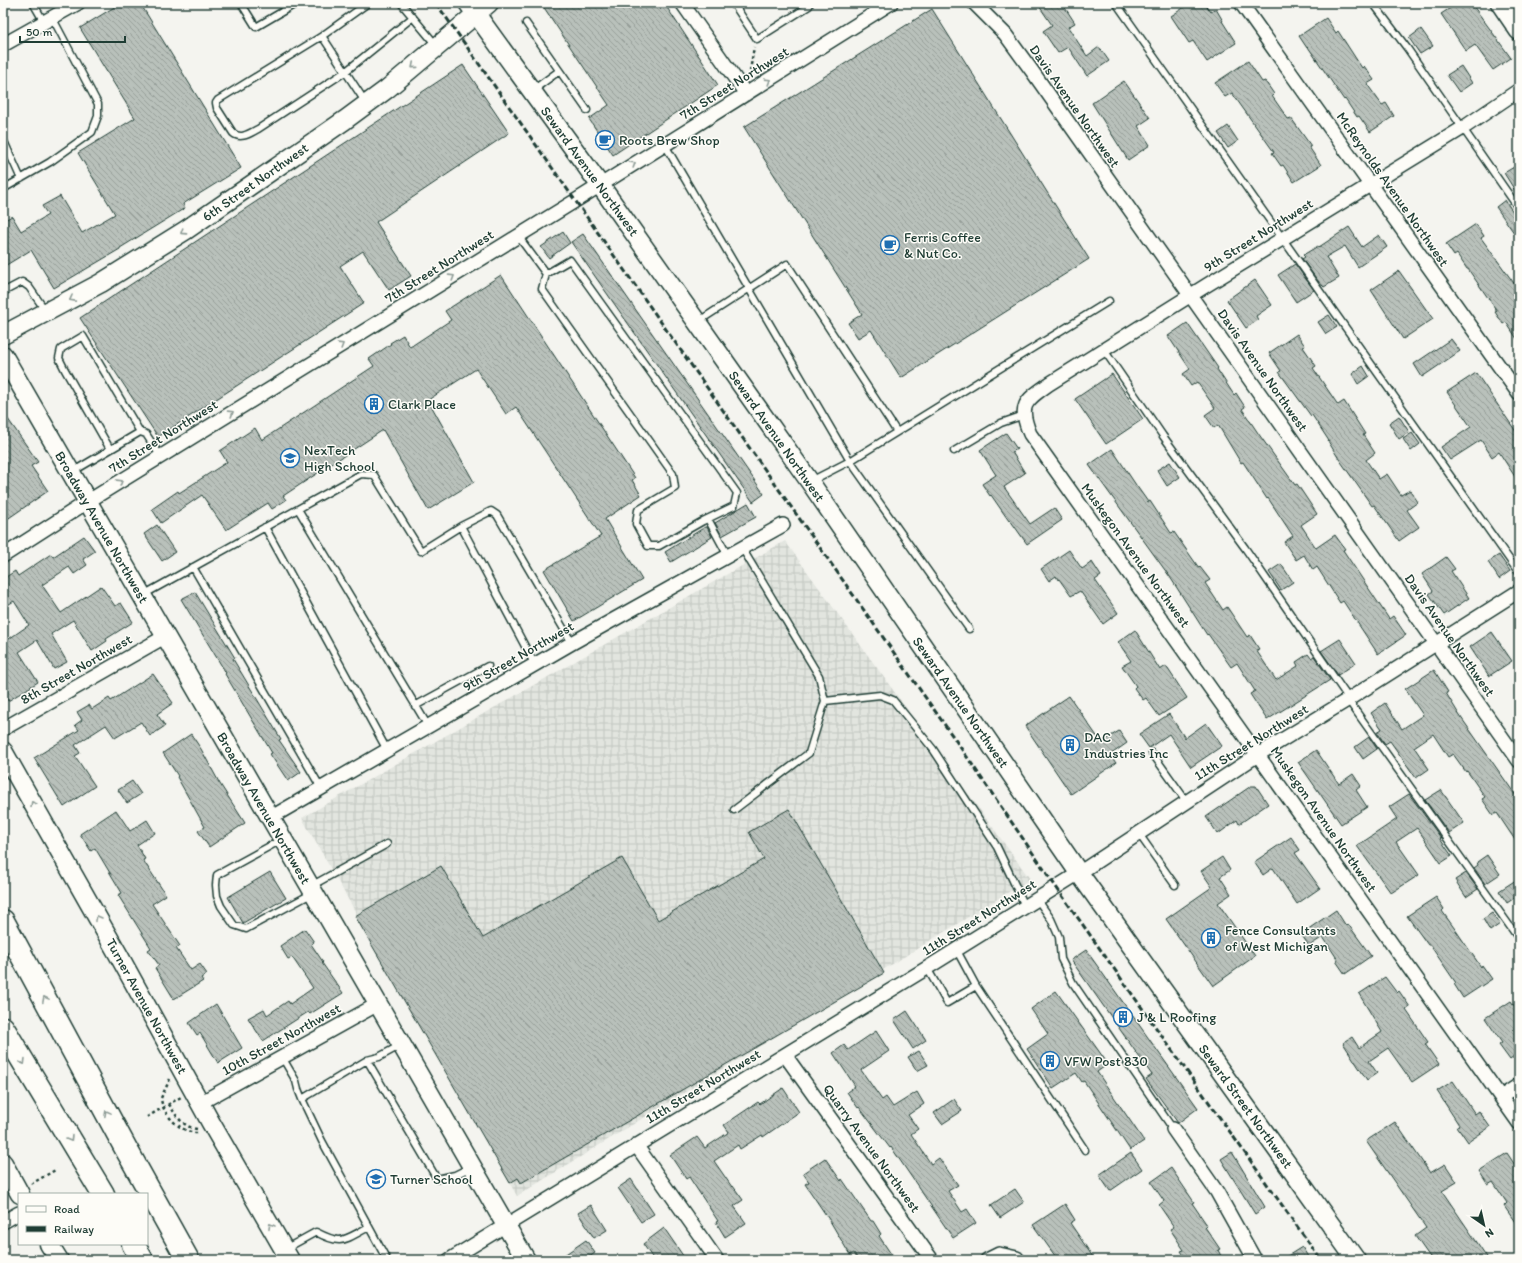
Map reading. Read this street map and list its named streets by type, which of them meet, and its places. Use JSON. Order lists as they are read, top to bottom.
{
  "streets": {
    "street": [
      "7th Street Northwest",
      "Davis Avenue Northwest",
      "Seward Avenue Northwest",
      "6th Street Northwest",
      "McReynolds Avenue Northwest",
      "9th Street Northwest",
      "Broadway Avenue Northwest",
      "Muskegon Avenue Northwest",
      "8th Street Northwest",
      "11th Street Northwest",
      "Turner Avenue Northwest",
      "10th Street Northwest",
      "Seward Street Northwest",
      "Quarry Avenue Northwest"
    ]
  },
  "crossings": [
    ["7th Street Northwest", "Seward Avenue Northwest"],
    ["7th Street Northwest", "Broadway Avenue Northwest"],
    ["Davis Avenue Northwest", "9th Street Northwest"],
    ["Davis Avenue Northwest", "11th Street Northwest"],
    ["Seward Avenue Northwest", "6th Street Northwest"],
    ["Seward Avenue Northwest", "11th Street Northwest"],
    ["Seward Avenue Northwest", "Seward Street Northwest"],
    ["McReynolds Avenue Northwest", "9th Street Northwest"],
    ["9th Street Northwest", "Broadway Avenue Northwest"],
    ["9th Street Northwest", "Muskegon Avenue Northwest"],
    ["Broadway Avenue Northwest", "8th Street Northwest"],
    ["Broadway Avenue Northwest", "11th Street Northwest"],
    ["Broadway Avenue Northwest", "10th Street Northwest"],
    ["Muskegon Avenue Northwest", "11th Street Northwest"],
    ["11th Street Northwest", "Seward Street Northwest"],
    ["11th Street Northwest", "Quarry Avenue Northwest"],
    ["Turner Avenue Northwest", "10th Street Northwest"]
  ],
  "one_way": ["7th Street Northwest", "6th Street Northwest", "Turner Avenue Northwest"],
  "places": {
    "cafe": ["Roots Brew Shop", "Ferris Coffee & Nut Co."],
    "building": [
      "Clark Place",
      "DAC Industries Inc",
      "Fence Consultants of West Michigan",
      "J & L Roofing",
      "VFW Post 830"
    ],
    "school or university": ["NexTech High School", "Turner School"]
  },
  "legend": ["Road", "Railway"],
  "scale_bar": "50 m",
  "north": "bottom right"
}
